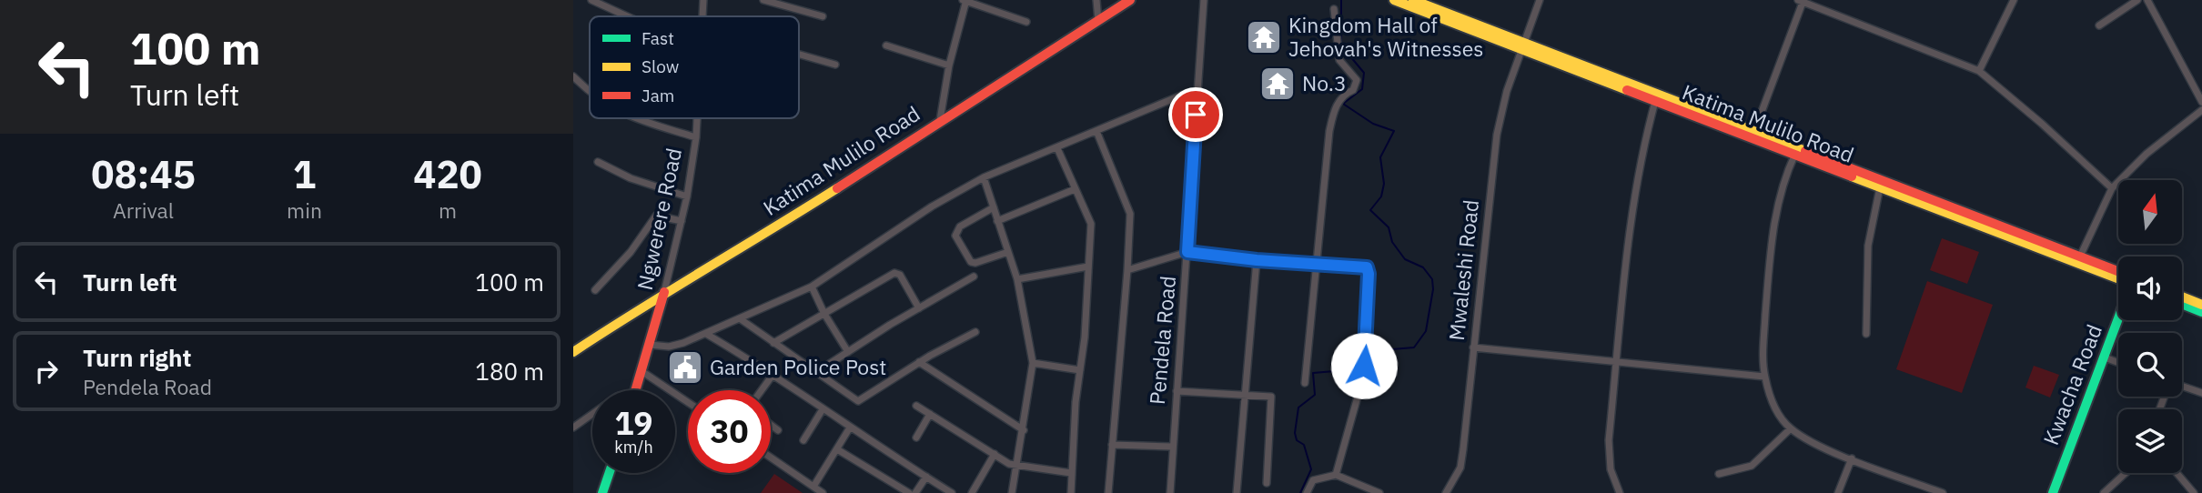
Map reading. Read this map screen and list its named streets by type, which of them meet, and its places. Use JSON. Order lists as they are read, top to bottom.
{
  "streets": {
    "main road": ["Katima Mulilo Road", "Ngwerere Road", "Kwacha Road"],
    "street": ["Mwaleshi Road", "Pendela Road"]
  },
  "crossings": [
    ["Katima Mulilo Road", "Ngwerere Road"],
    ["Katima Mulilo Road", "Mwaleshi Road"]
  ],
  "places": {
    "temple": ["Kingdom Hall of Jehovah's Witnesses", "No.3"],
    "public building": ["Garden Police Post"]
  },
  "legend": ["Fast", "Slow", "Jam"],
  "north": "top",
  "page": {
    "turn": ["100 m", "Turn left"],
    "eta": [
      "08:45",
      "Arrival",
      "1",
      "min",
      "420",
      "m"
    ],
    "list": [
      {
        "name": "Turn left",
        "value": "100 m"
      },
      {
        "name": "Turn right",
        "note": "Pendela Road",
        "value": "180 m"
      }
    ],
    "speed": "19 km/h",
    "limit": "30"
  }
}
